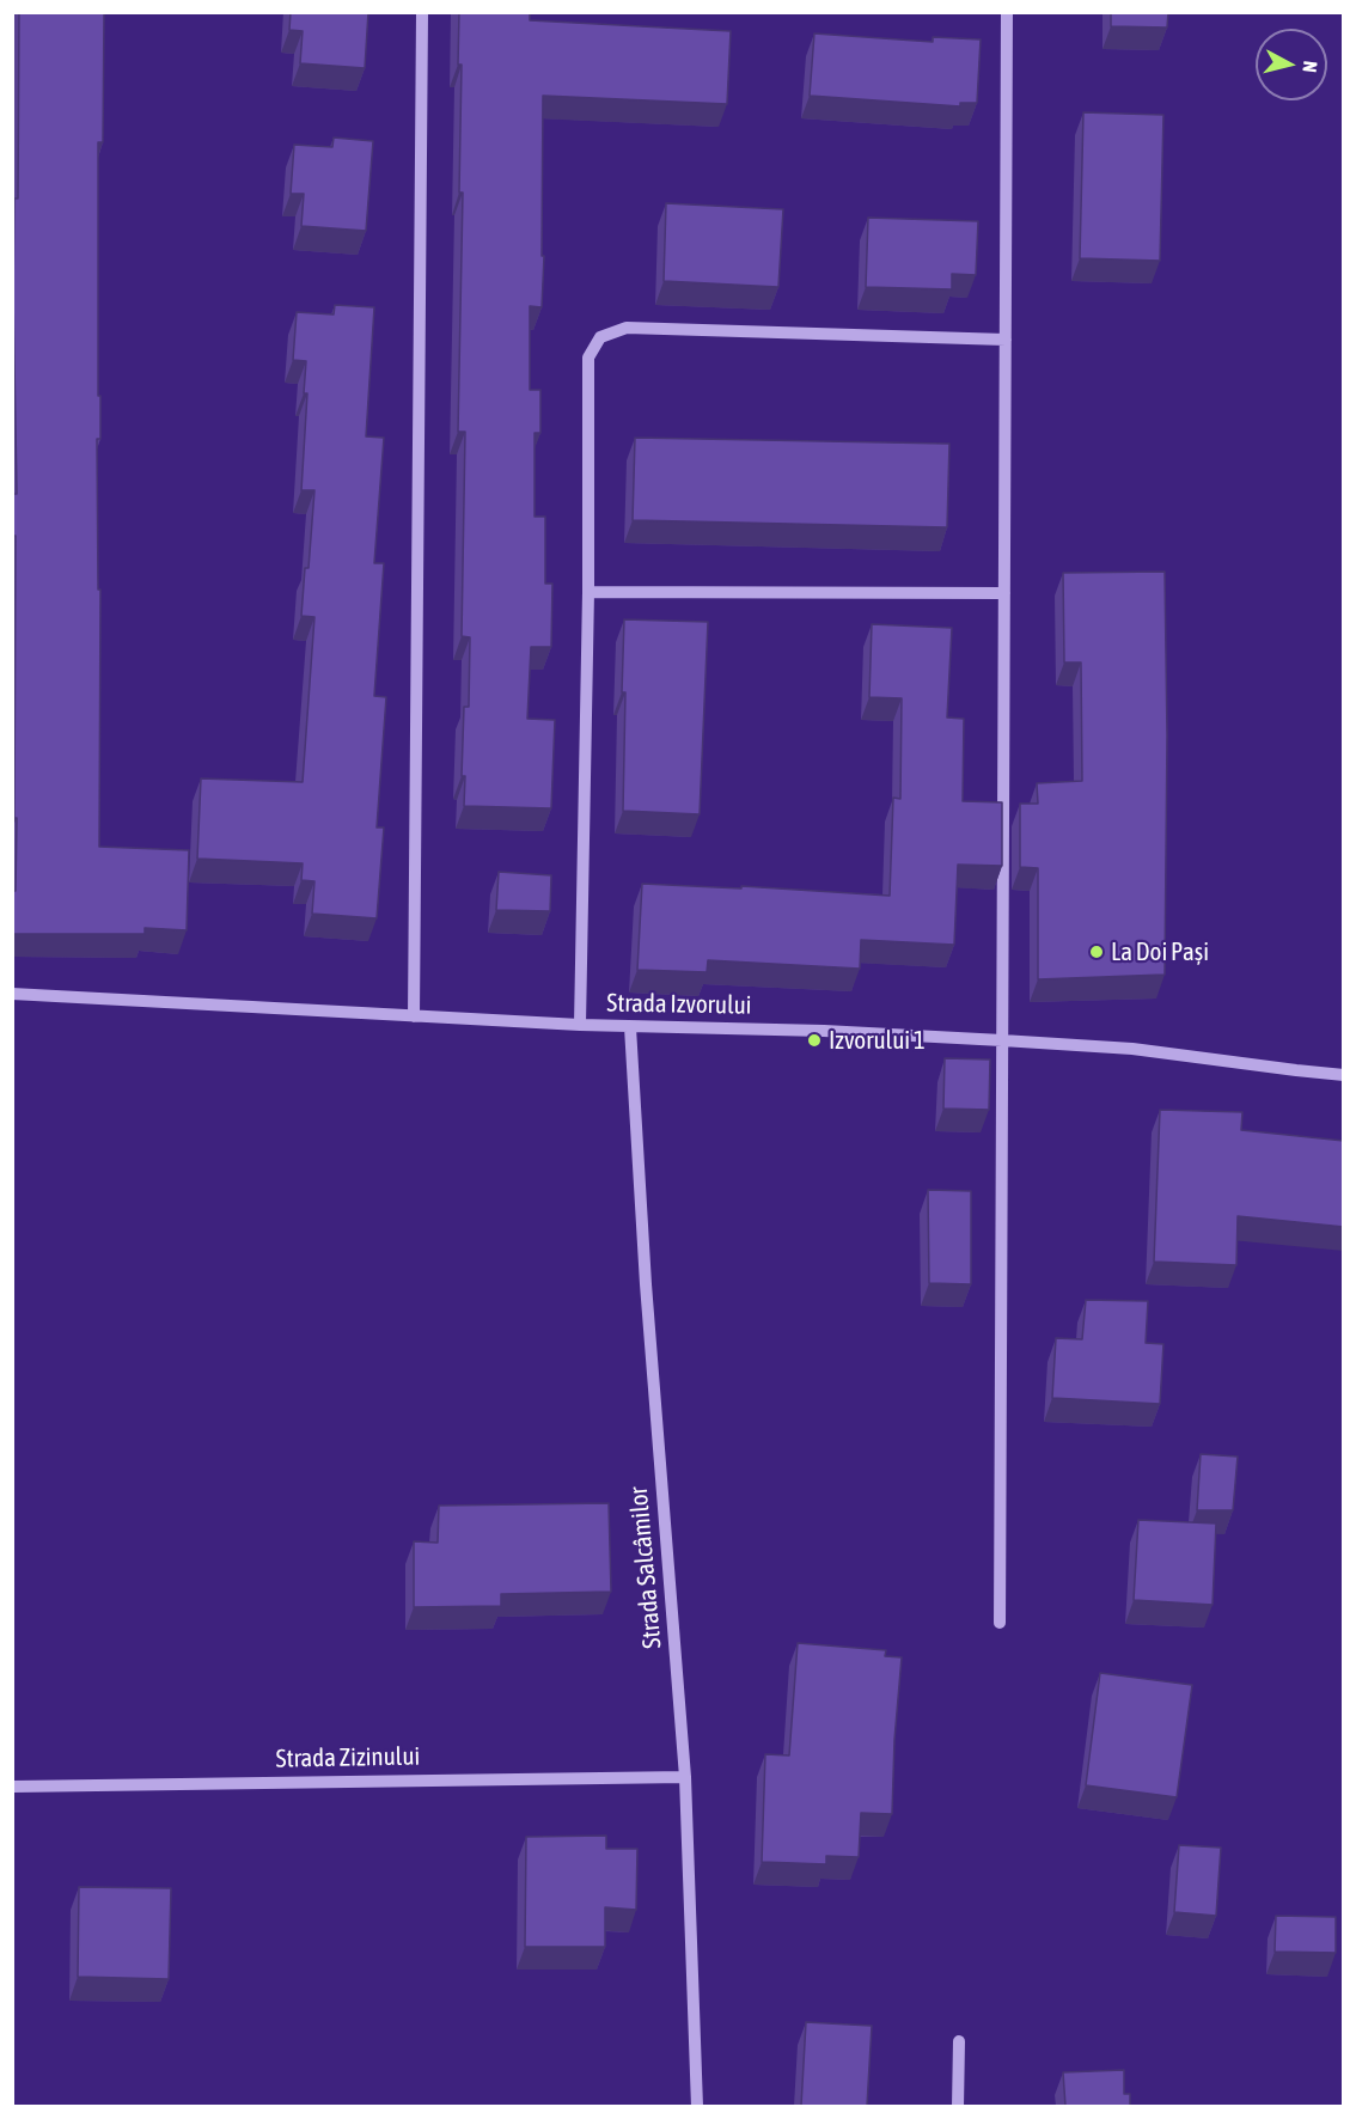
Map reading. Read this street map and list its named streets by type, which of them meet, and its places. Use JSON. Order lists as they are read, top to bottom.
{
  "streets": {
    "street": ["Strada Izvorului", "Strada Salcâmilor", "Strada Zizinului"]
  },
  "crossings": [
    ["Strada Izvorului", "Strada Salcâmilor"],
    ["Strada Salcâmilor", "Strada Zizinului"]
  ],
  "places": ["La Doi Pași", "Izvorului 1"],
  "north": "right"
}
